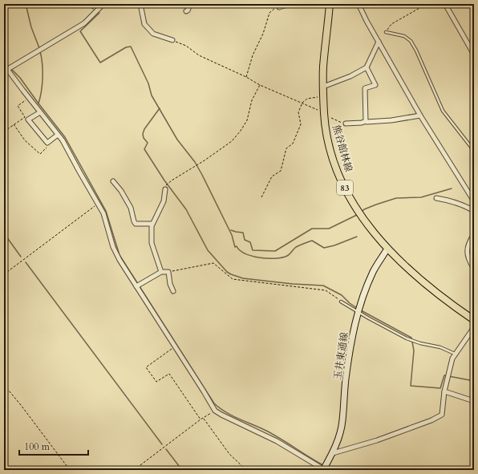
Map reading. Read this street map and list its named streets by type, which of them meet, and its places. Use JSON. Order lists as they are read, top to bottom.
{
  "streets": {
    "main road": ["熊谷館林線", "83"],
    "street": ["玉井東通線"]
  },
  "crossings": [
    ["熊谷館林線", "玉井東通線"]
  ],
  "scale_bar": "100 m"
}
